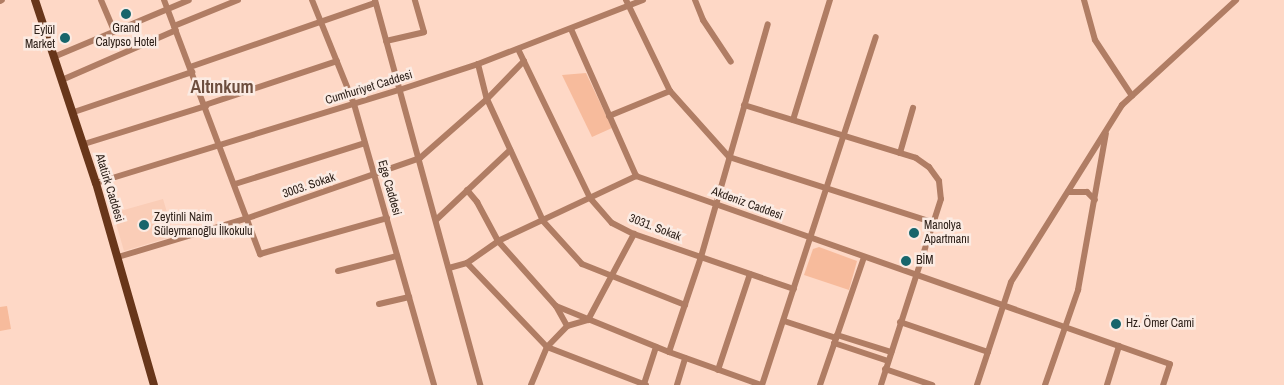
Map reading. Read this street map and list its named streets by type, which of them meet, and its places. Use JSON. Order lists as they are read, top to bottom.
{
  "streets": {
    "main road": ["Atatürk Caddesi"],
    "street": [
      "Cumhuriyet Caddesi",
      "3003. Sokak",
      "Ege Caddesi",
      "Akdeniz Caddesi",
      "3031. Sokak"
    ]
  },
  "crossings": [
    ["Cumhuriyet Caddesi", "Atatürk Caddesi"],
    ["Cumhuriyet Caddesi", "Ege Caddesi"],
    ["Cumhuriyet Caddesi", "3031. Sokak"],
    ["3003. Sokak", "Atatürk Caddesi"],
    ["3003. Sokak", "Ege Caddesi"],
    ["3003. Sokak", "3031. Sokak"]
  ],
  "districts": ["Altınkum"],
  "places": [
    "Grand Calypso Hotel",
    "Eylül Market",
    "Zeytinli Naim Süleymanoğlu İlkokulu",
    "Manolya Apartmanı",
    "BİM",
    "Hz. Ömer Cami"
  ]
}
